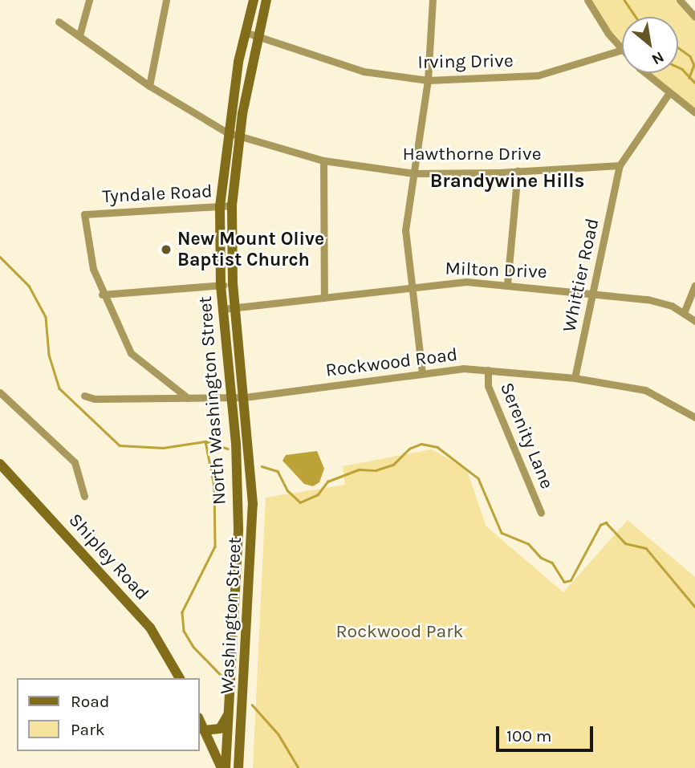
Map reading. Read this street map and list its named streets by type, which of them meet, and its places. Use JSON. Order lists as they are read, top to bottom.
{
  "streets": {
    "main road": ["North Washington Street", "Shipley Road", "Washington Street"],
    "street": [
      "Irving Drive",
      "Hawthorne Drive",
      "Tyndale Road",
      "Milton Drive",
      "Whittier Road",
      "Rockwood Road",
      "Serenity Lane"
    ]
  },
  "crossings": [
    ["Irving Drive", "North Washington Street"],
    ["Hawthorne Drive", "Whittier Road"],
    ["Hawthorne Drive", "North Washington Street"],
    ["Tyndale Road", "North Washington Street"],
    ["Milton Drive", "Whittier Road"],
    ["Milton Drive", "North Washington Street"],
    ["Whittier Road", "Rockwood Road"],
    ["Rockwood Road", "North Washington Street"],
    ["Rockwood Road", "Serenity Lane"],
    ["Rockwood Road", "Washington Street"],
    ["North Washington Street", "Washington Street"]
  ],
  "districts": ["Brandywine Hills"],
  "parks": ["Rockwood Park"],
  "places": ["New Mount Olive Baptist Church"],
  "legend": ["Road", "Park"],
  "scale_bar": "100 m",
  "north": "bottom right"
}
